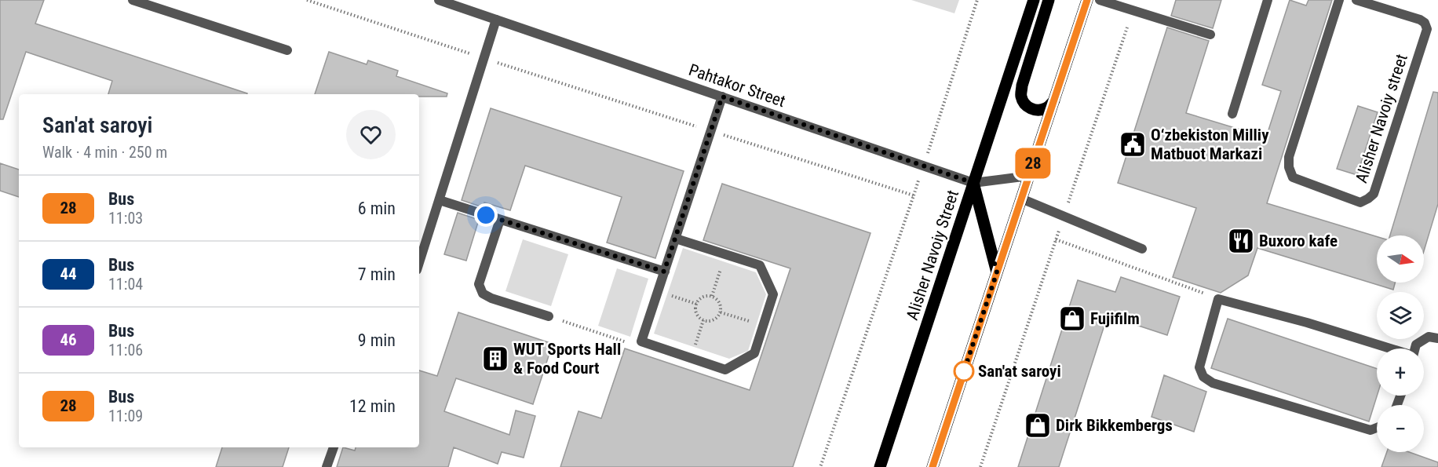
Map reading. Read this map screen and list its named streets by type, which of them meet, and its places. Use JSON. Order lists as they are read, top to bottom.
{
  "streets": {
    "main road": ["Alisher Navoiy Street"],
    "street": ["Pahtakor Street", "Alisher Navoiy street"]
  },
  "crossings": [
    ["Pahtakor Street", "Alisher Navoiy Street"]
  ],
  "places": {
    "public building": ["O‘zbekiston Milliy Matbuot Markazi"],
    "restaurant": ["Buxoro kafe"],
    "shop": ["Fujifilm", "Dirk Bikkembergs"],
    "building": ["WUT Sports Hall & Food Court"],
    "other": ["San'at saroyi"]
  },
  "lines": ["bus line 28"],
  "north": "right",
  "page": {
    "on_map": "28",
    "heading": ["San'at saroyi", "Walk · 4 min · 250 m"],
    "list": [
      {
        "mark": "28",
        "name": "Bus",
        "note": "11:03",
        "value": "6 min"
      },
      {
        "mark": "44",
        "name": "Bus",
        "note": "11:04",
        "value": "7 min"
      },
      {
        "mark": "46",
        "name": "Bus",
        "note": "11:06",
        "value": "9 min"
      },
      {
        "mark": "28",
        "name": "Bus",
        "note": "11:09",
        "value": "12 min"
      }
    ],
    "map_buttons": ["+", "−"]
  }
}
